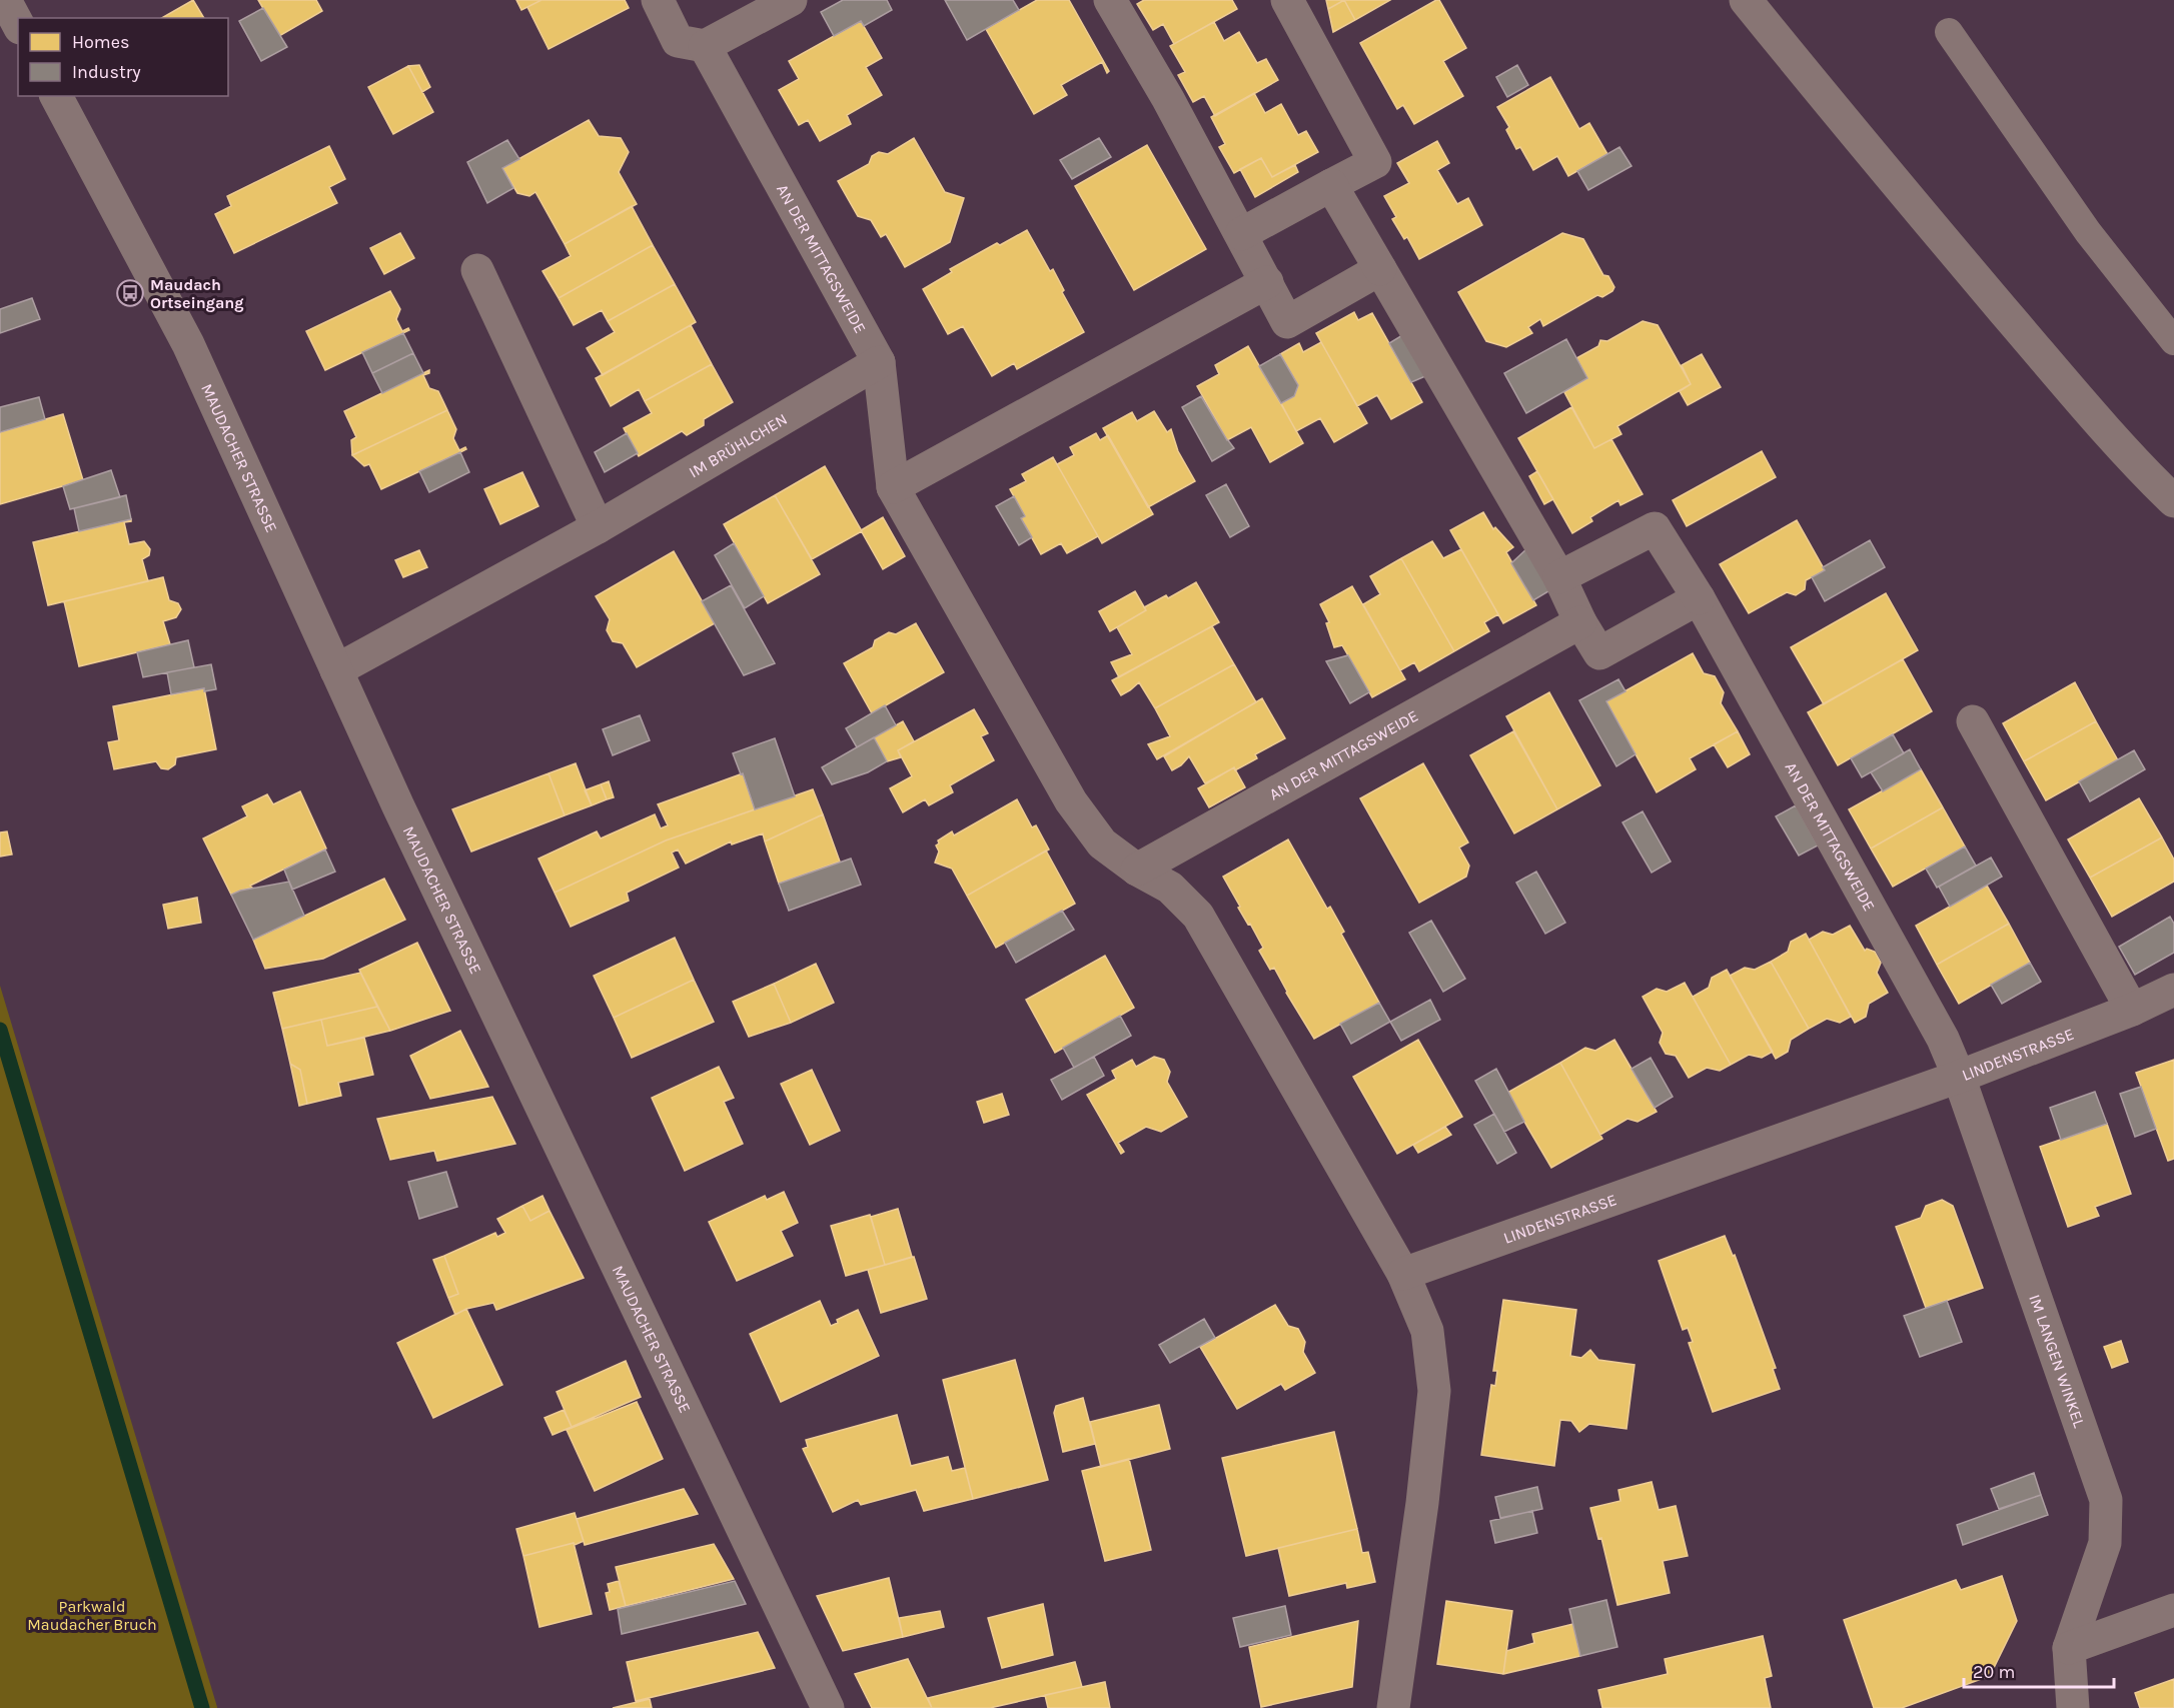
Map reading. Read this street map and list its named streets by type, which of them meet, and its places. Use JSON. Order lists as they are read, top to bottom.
{
  "streets": {
    "street": [
      "AN DER MITTAGSWEIDE",
      "IM BRÜHLCHEN",
      "MAUDACHER STRASSE",
      "LINDENSTRASSE",
      "IM LANGEN WINKEL"
    ]
  },
  "crossings": [
    ["AN DER MITTAGSWEIDE", "IM BRÜHLCHEN"],
    ["AN DER MITTAGSWEIDE", "LINDENSTRASSE"],
    ["AN DER MITTAGSWEIDE", "IM LANGEN WINKEL"],
    ["IM BRÜHLCHEN", "MAUDACHER STRASSE"],
    ["LINDENSTRASSE", "IM LANGEN WINKEL"]
  ],
  "parks": ["Parkwald Maudacher Bruch"],
  "places": {
    "bus stop": ["Maudach Ortseingang"]
  },
  "legend": ["Homes", "Industry"],
  "scale_bar": "20 m"
}
